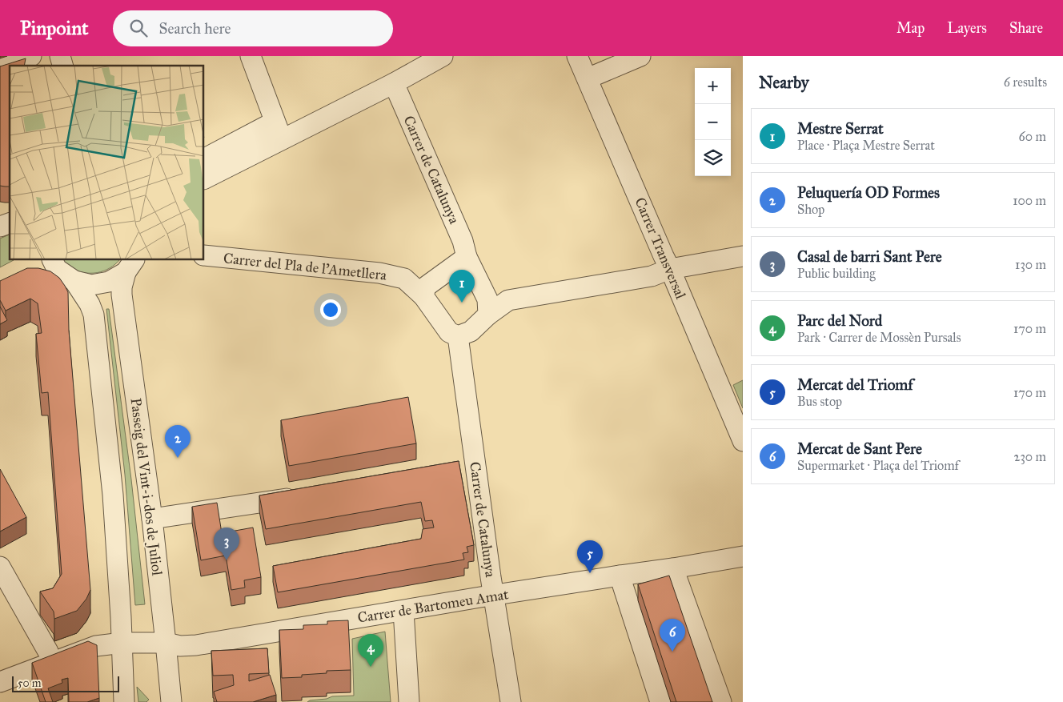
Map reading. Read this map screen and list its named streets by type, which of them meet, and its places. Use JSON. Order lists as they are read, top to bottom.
{
  "streets": {
    "street": [
      "Carrer de Catalunya",
      "Carrer Transversal",
      "Carrer del Pla de l'Ametllera",
      "Passeig del Vint-i-dos de Juliol",
      "Carrer de Bartomeu Amat"
    ]
  },
  "crossings": [
    ["Carrer de Catalunya", "Carrer del Pla de l'Ametllera"],
    ["Carrer de Catalunya", "Carrer de Bartomeu Amat"],
    ["Passeig del Vint-i-dos de Juliol", "Carrer de Bartomeu Amat"]
  ],
  "scale_bar": "50 m",
  "page": {
    "header": "Pinpoint",
    "search": "Search here",
    "nav": ["Map", "Layers", "Share"],
    "heading": ["Nearby", "6 results"],
    "map_buttons": ["+", "−"],
    "list": [
      {
        "mark": "1",
        "name": "Mestre Serrat",
        "note": "Place · Plaça Mestre Serrat",
        "value": "60 m"
      },
      {
        "mark": "2",
        "name": "Peluquería OD Formes",
        "note": "Shop",
        "value": "100 m"
      },
      {
        "mark": "3",
        "name": "Casal de barri Sant Pere",
        "note": "Public building",
        "value": "130 m"
      },
      {
        "mark": "4",
        "name": "Parc del Nord",
        "note": "Park · Carrer de Mossèn Pursals",
        "value": "170 m"
      },
      {
        "mark": "5",
        "name": "Mercat del Triomf",
        "note": "Bus stop",
        "value": "170 m"
      },
      {
        "mark": "6",
        "name": "Mercat de Sant Pere",
        "note": "Supermarket · Plaça del Triomf",
        "value": "230 m"
      }
    ],
    "pins": [
      "1",
      "2",
      "3",
      "5",
      "6",
      "4"
    ],
    "scale": "50 m"
  }
}
